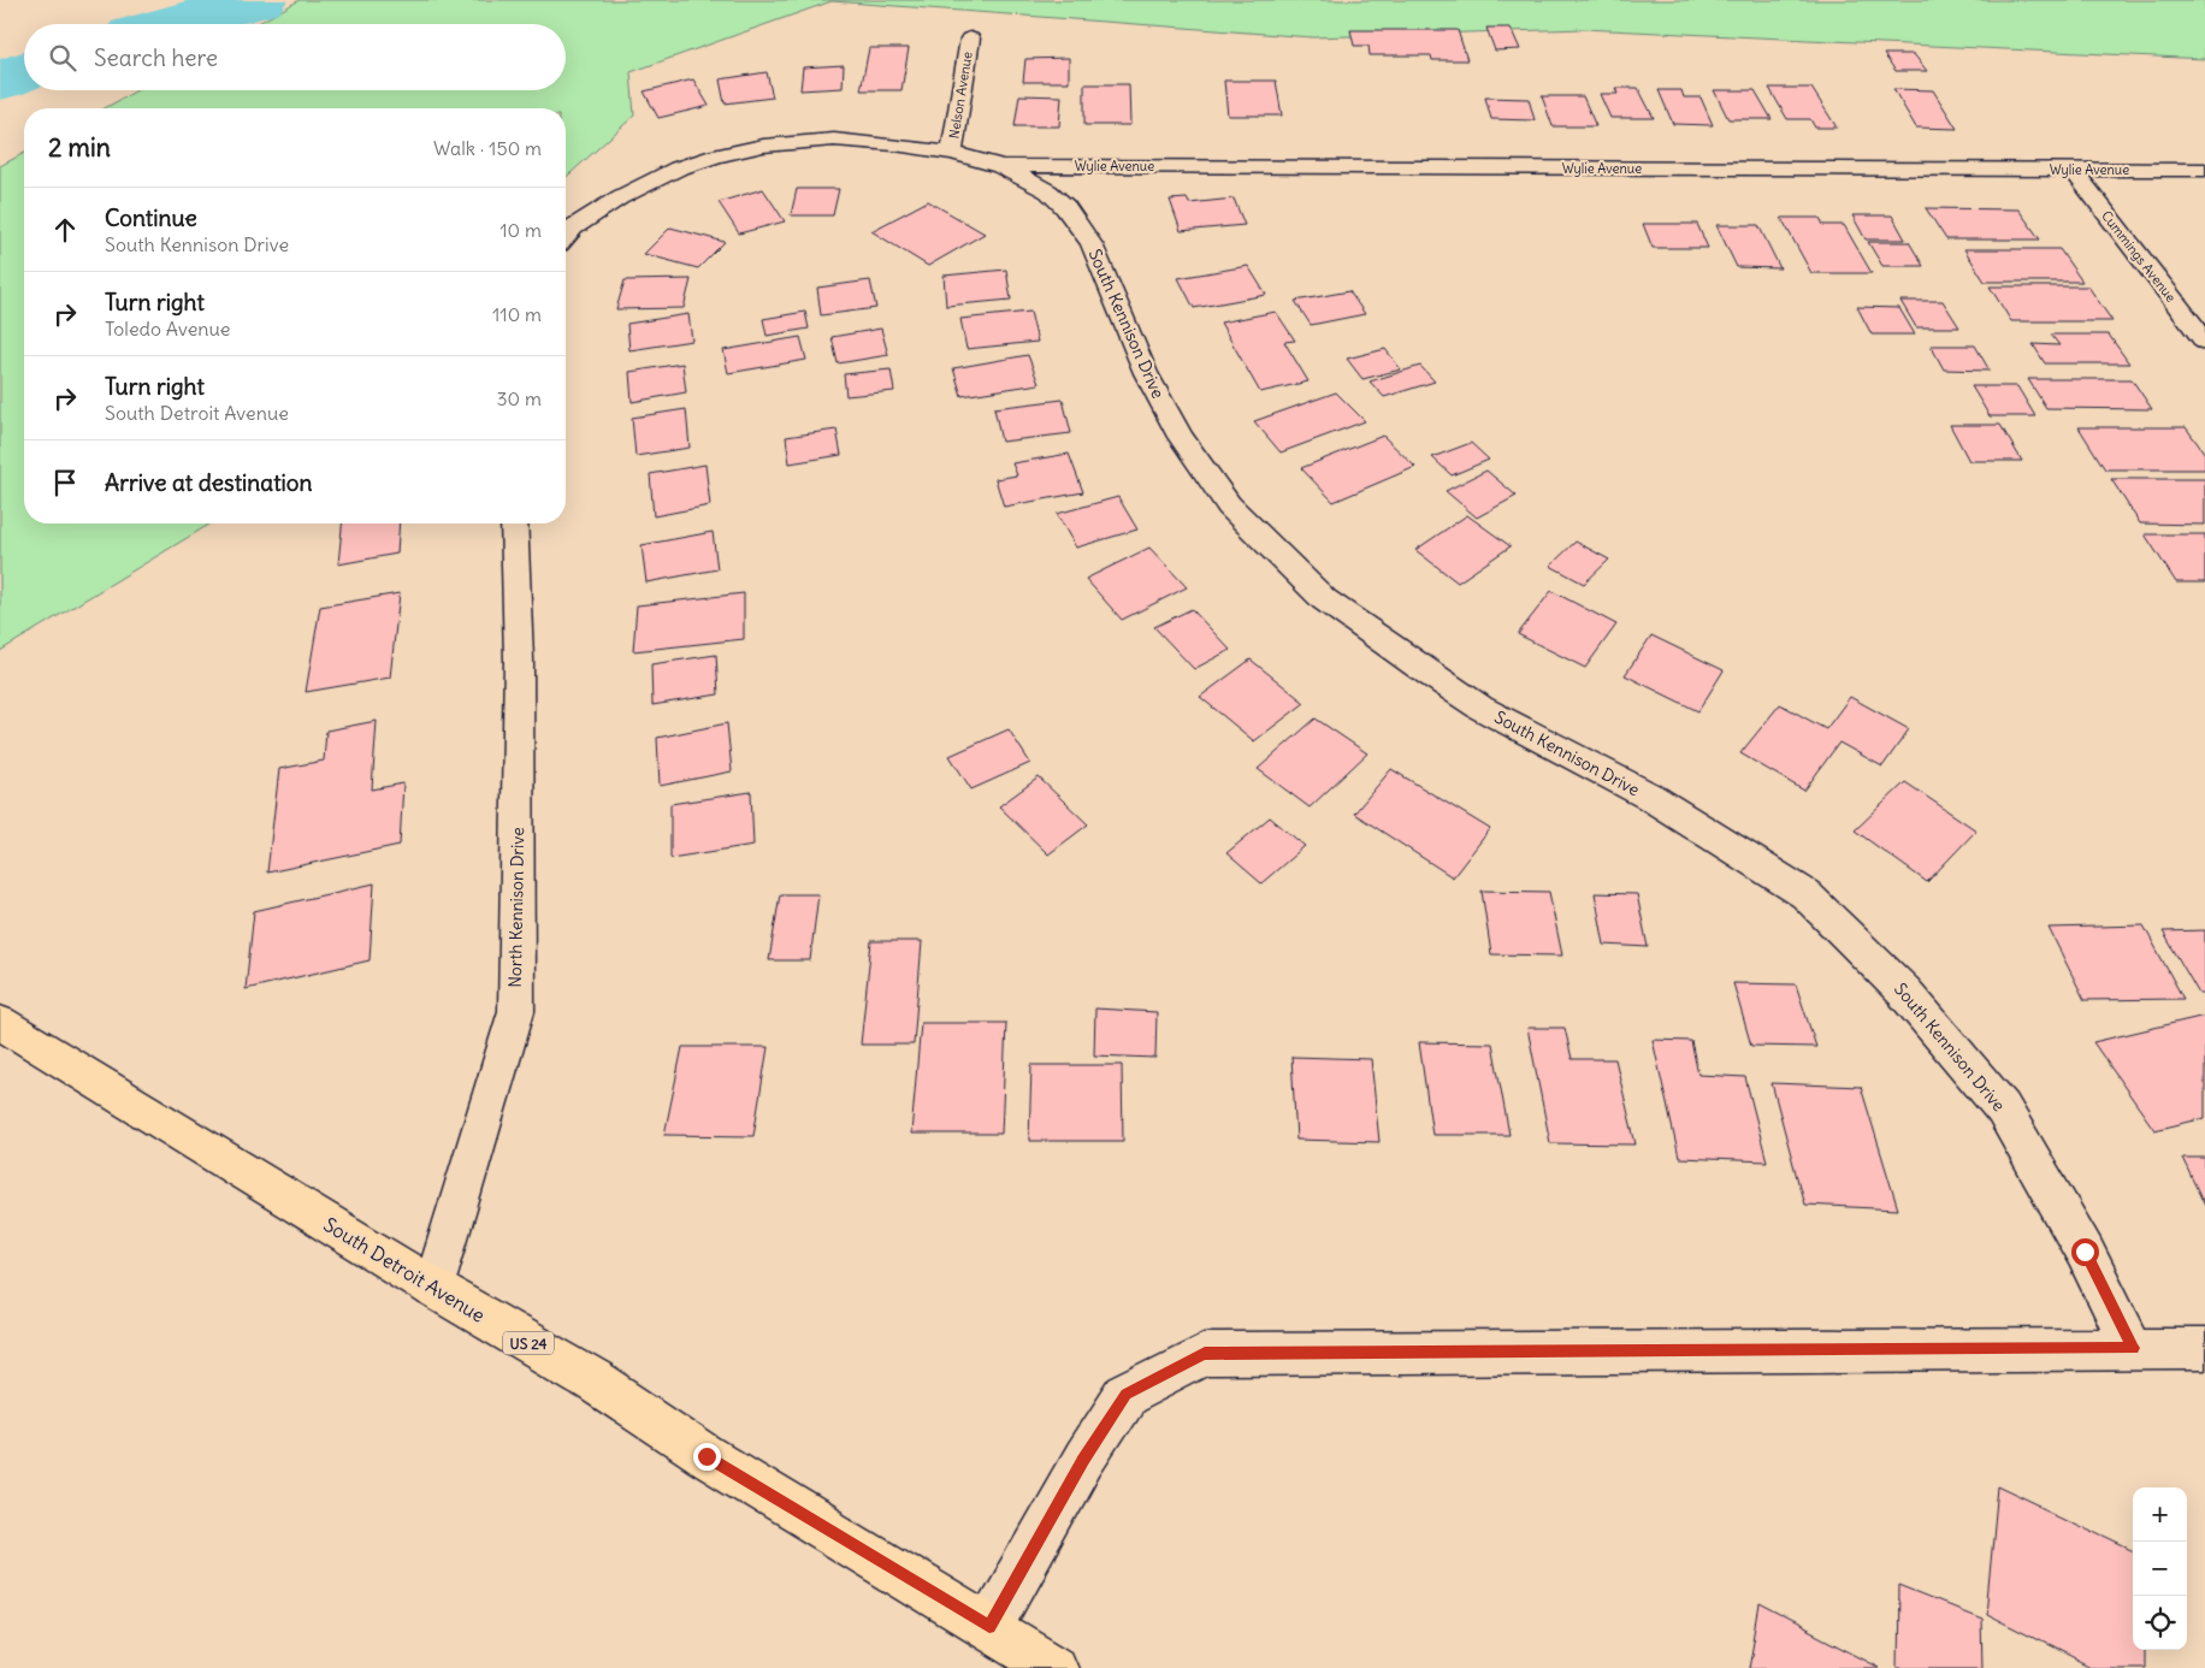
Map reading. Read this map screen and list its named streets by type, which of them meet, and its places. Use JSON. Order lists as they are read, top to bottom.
{
  "streets": {
    "main road": ["South Detroit Avenue", "US 24"],
    "street": [
      "Nelson Avenue",
      "Wylie Avenue",
      "Cummings Avenue",
      "South Kennison Drive",
      "North Kennison Drive"
    ]
  },
  "crossings": [
    ["Wylie Avenue", "Cummings Avenue"],
    ["Wylie Avenue", "South Kennison Drive"],
    ["North Kennison Drive", "South Detroit Avenue"]
  ],
  "page": {
    "search": "Search here",
    "heading": ["2 min", "Walk · 150 m"],
    "list": [
      ["Continue", "South Kennison Drive", "10 m"],
      ["Turn right", "Toledo Avenue", "110 m"],
      ["Turn right", "South Detroit Avenue", "30 m"],
      "Arrive at destination"
    ],
    "map_buttons": ["+", "−"]
  }
}
